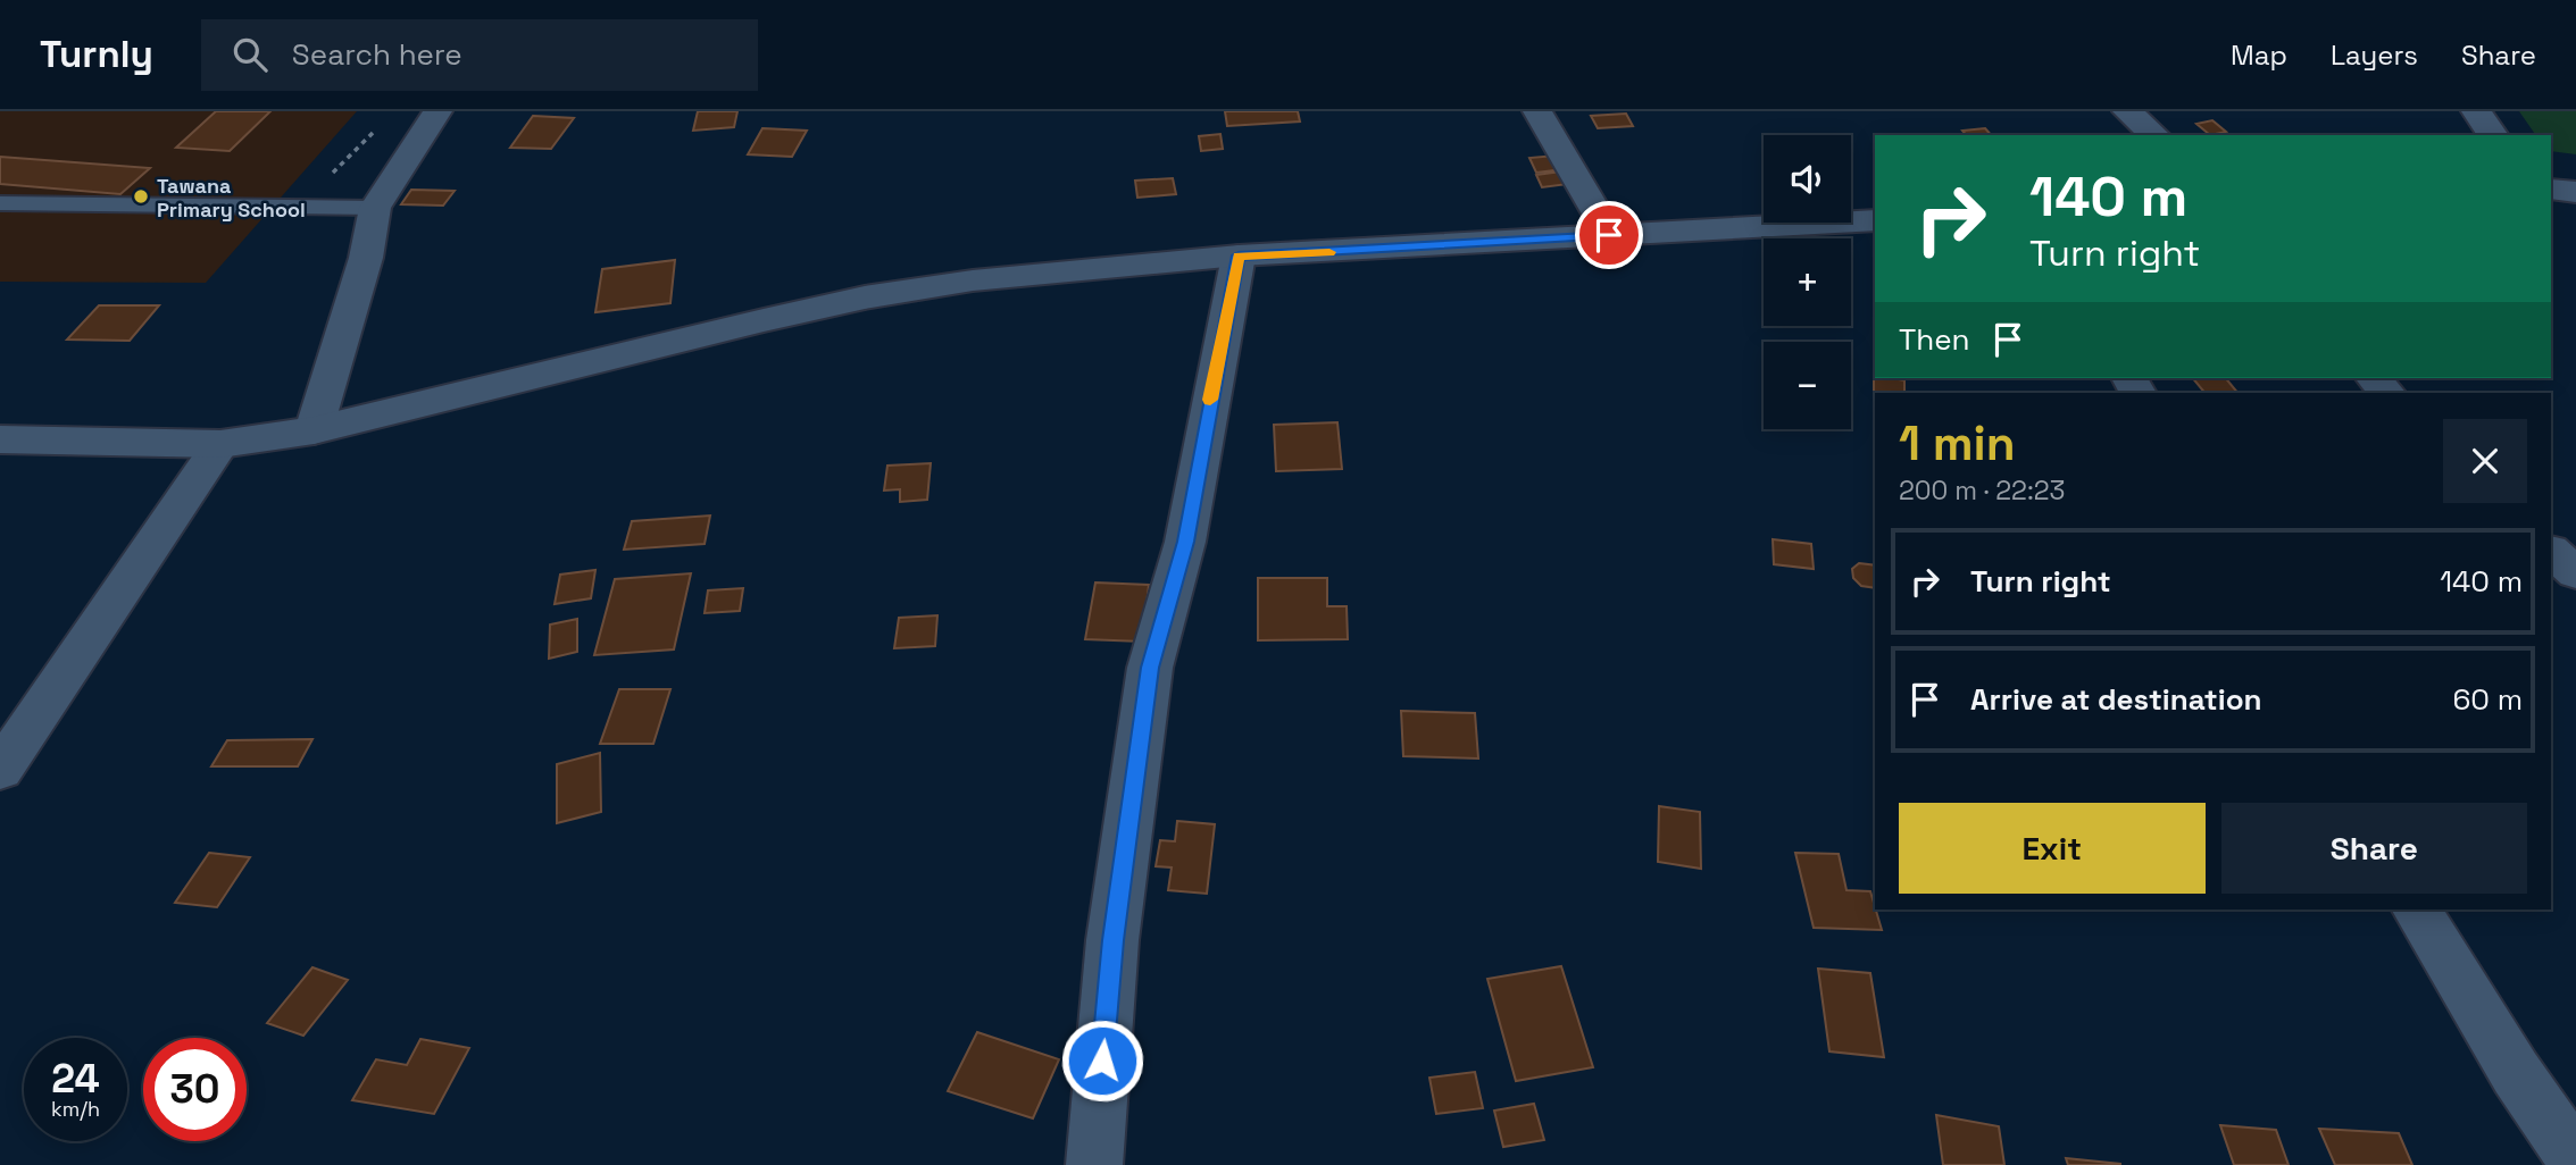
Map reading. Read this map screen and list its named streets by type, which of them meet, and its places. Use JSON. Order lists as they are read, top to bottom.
{
  "places": ["Tawana Primary School"],
  "page": {
    "header": "Turnly",
    "search": "Search here",
    "nav": ["Map", "Layers", "Share"],
    "map_buttons": ["+", "−"],
    "turn": ["140 m", "Turn right"],
    "then": "Then",
    "heading": ["1 min", "200 m · 22:23"],
    "list": [
      {
        "name": "Turn right",
        "value": "140 m"
      },
      {
        "name": "Arrive at destination",
        "value": "60 m"
      }
    ],
    "buttons": ["Exit", "Share"],
    "speed": "24 km/h",
    "limit": "30"
  }
}
